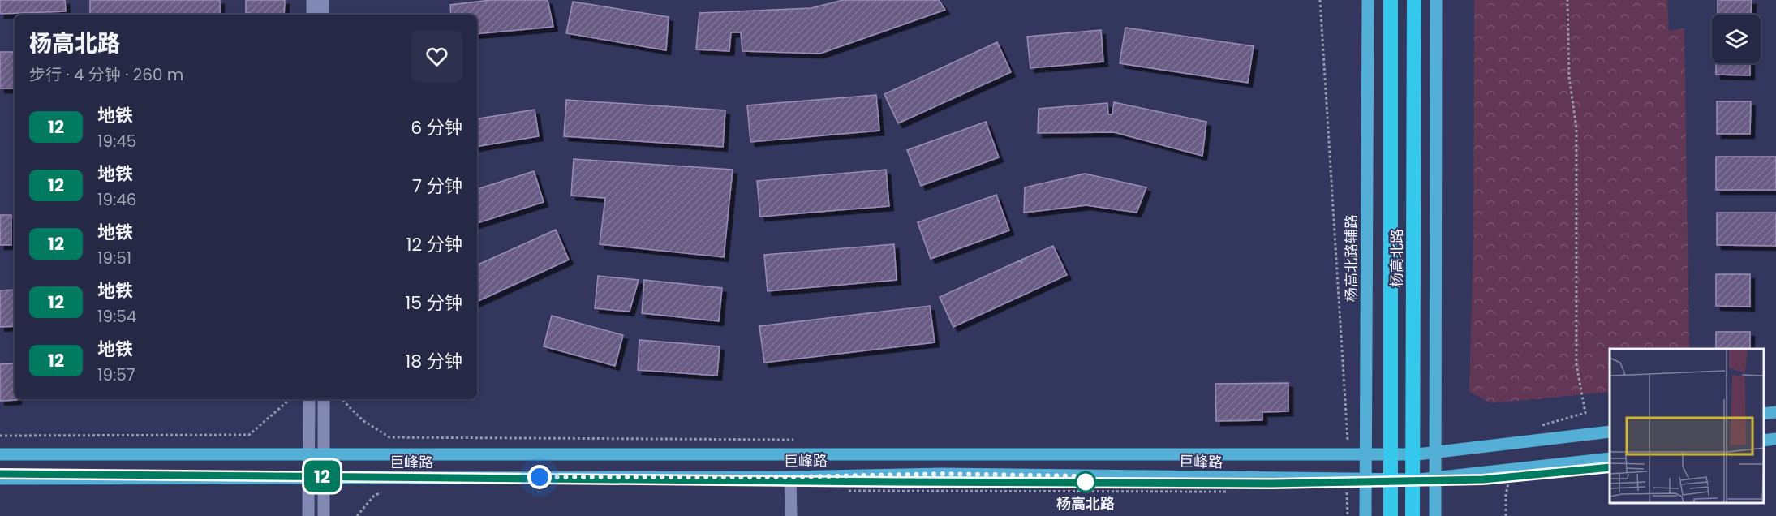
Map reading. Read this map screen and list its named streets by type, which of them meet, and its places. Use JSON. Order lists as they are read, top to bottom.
{
  "streets": {
    "highway": ["杨高北路"],
    "main road": ["杨高北路辅路", "巨峰路"]
  },
  "crossings": [
    ["杨高北路辅路", "巨峰路"]
  ],
  "places": ["杨高北路"],
  "lines": ["metro line 12"],
  "page": {
    "on_map": "12",
    "heading": ["杨高北路", "步行 · 4 分钟 · 260 m"],
    "list": [
      {
        "mark": "12",
        "name": "地铁",
        "note": "19:45",
        "value": "6 分钟"
      },
      {
        "mark": "12",
        "name": "地铁",
        "note": "19:46",
        "value": "7 分钟"
      },
      {
        "mark": "12",
        "name": "地铁",
        "note": "19:51",
        "value": "12 分钟"
      },
      {
        "mark": "12",
        "name": "地铁",
        "note": "19:54",
        "value": "15 分钟"
      },
      {
        "mark": "12",
        "name": "地铁",
        "note": "19:57",
        "value": "18 分钟"
      }
    ]
  }
}
